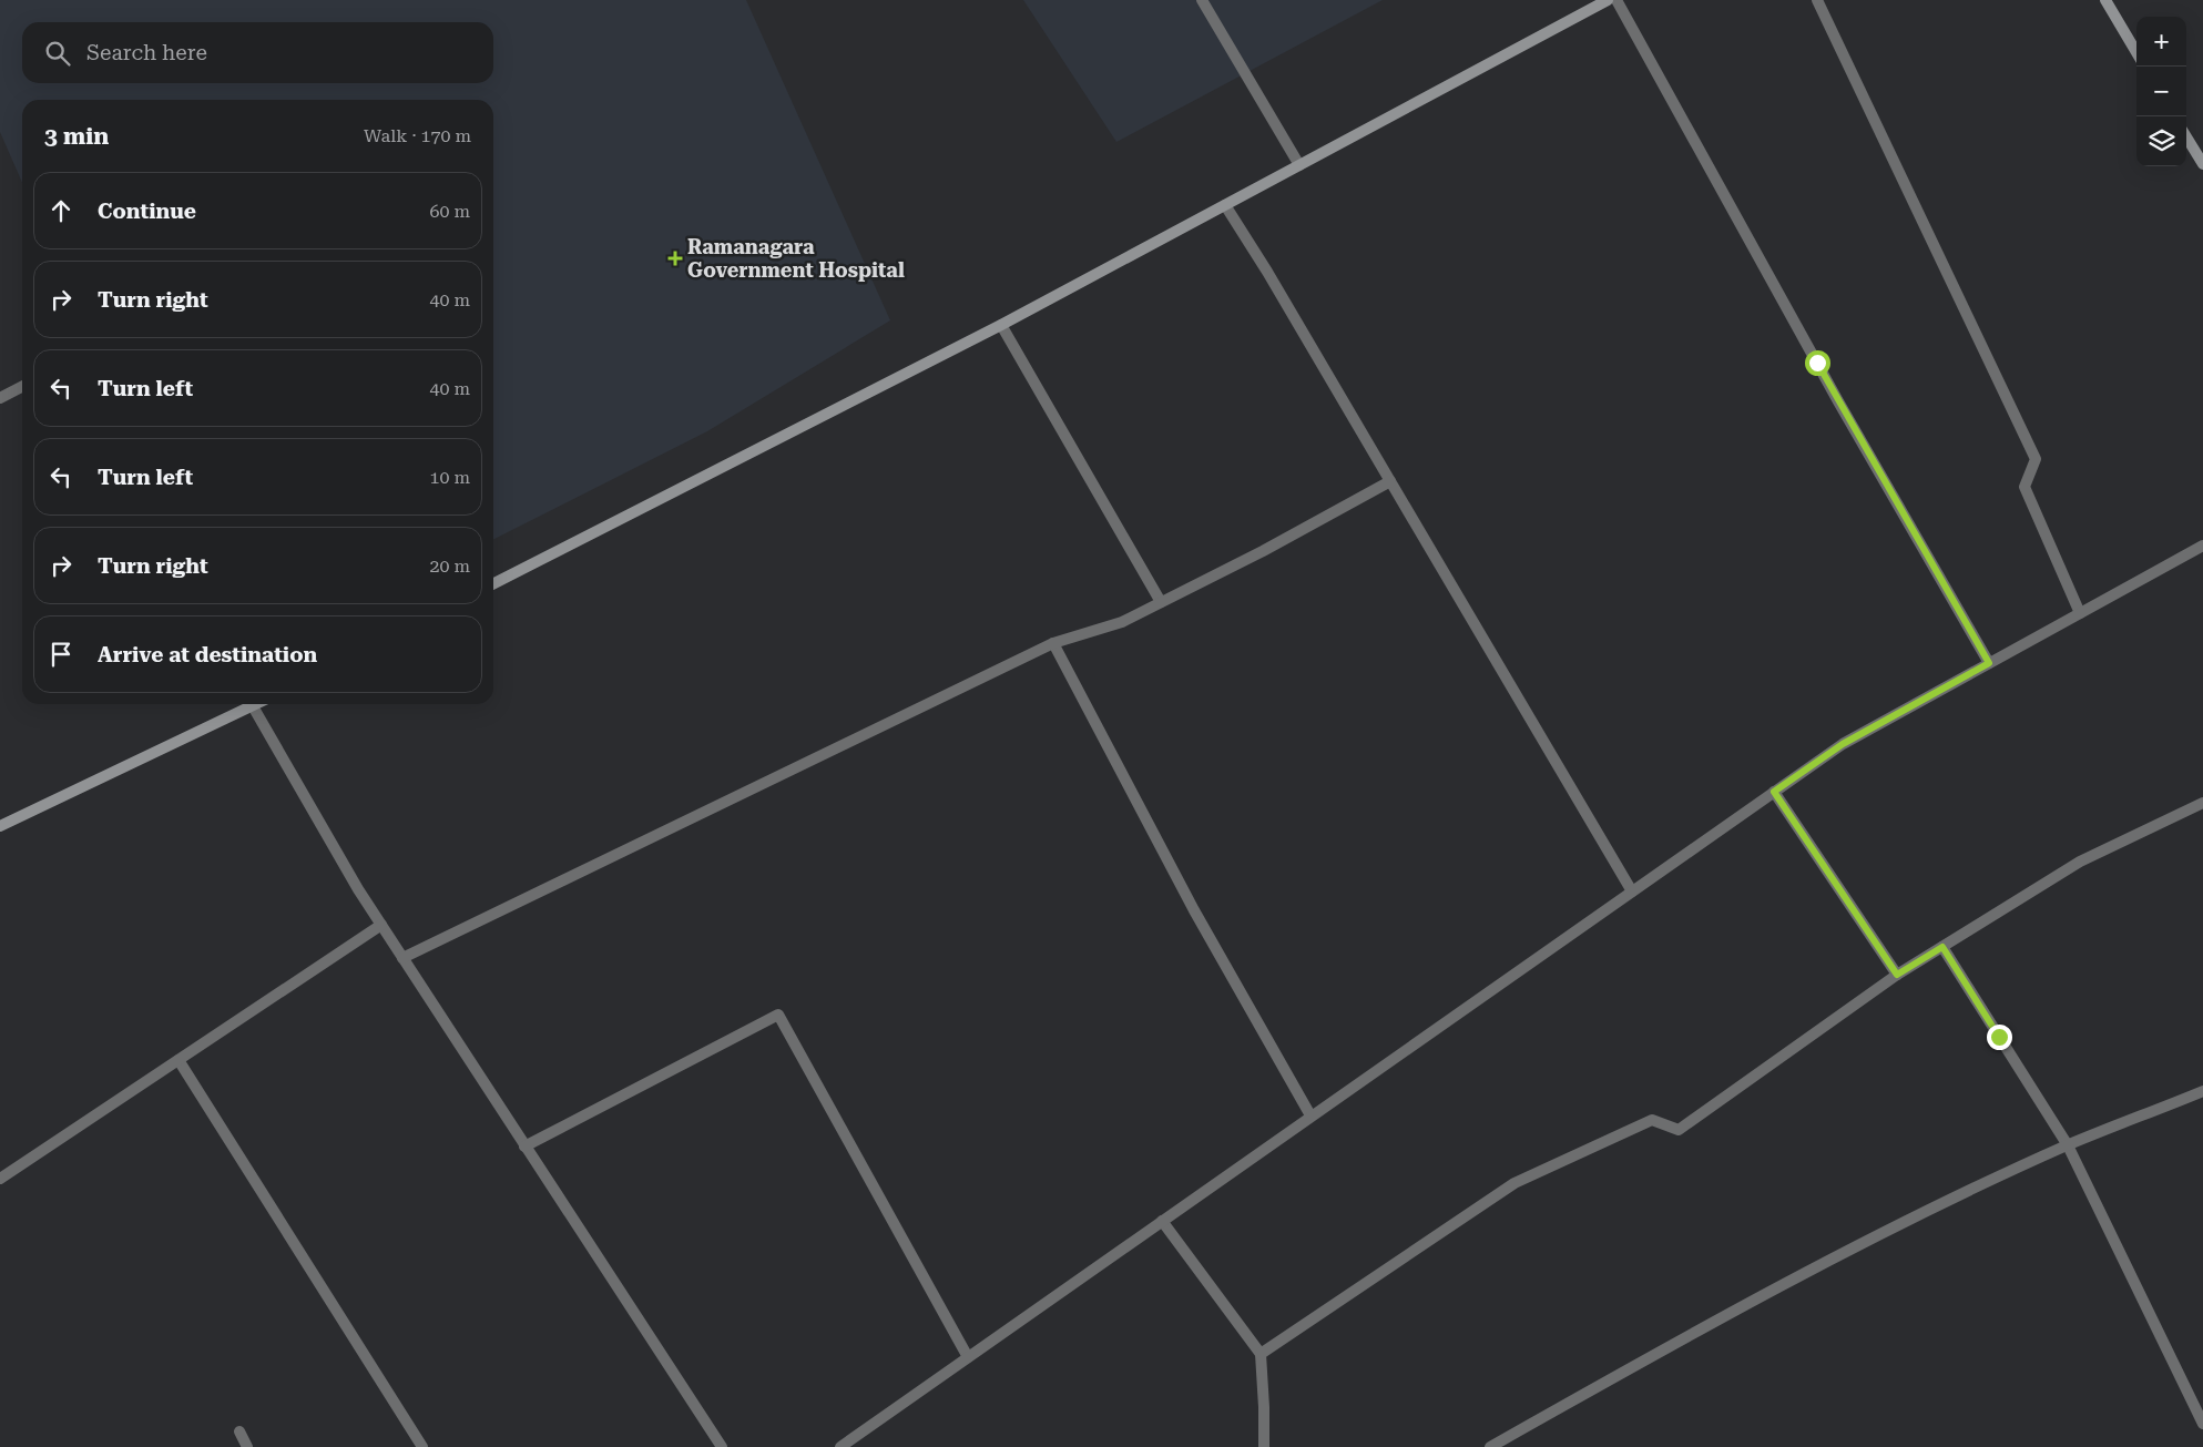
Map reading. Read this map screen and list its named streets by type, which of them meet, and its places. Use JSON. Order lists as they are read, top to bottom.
{
  "places": {
    "health": ["Ramanagara Government Hospital"]
  },
  "page": {
    "map_buttons": ["+", "−"],
    "search": "Search here",
    "heading": ["3 min", "Walk · 170 m"],
    "list": [
      ["Continue", "60 m"],
      ["Turn right", "40 m"],
      ["Turn left", "40 m"],
      ["Turn left", "10 m"],
      ["Turn right", "20 m"],
      "Arrive at destination"
    ]
  }
}
